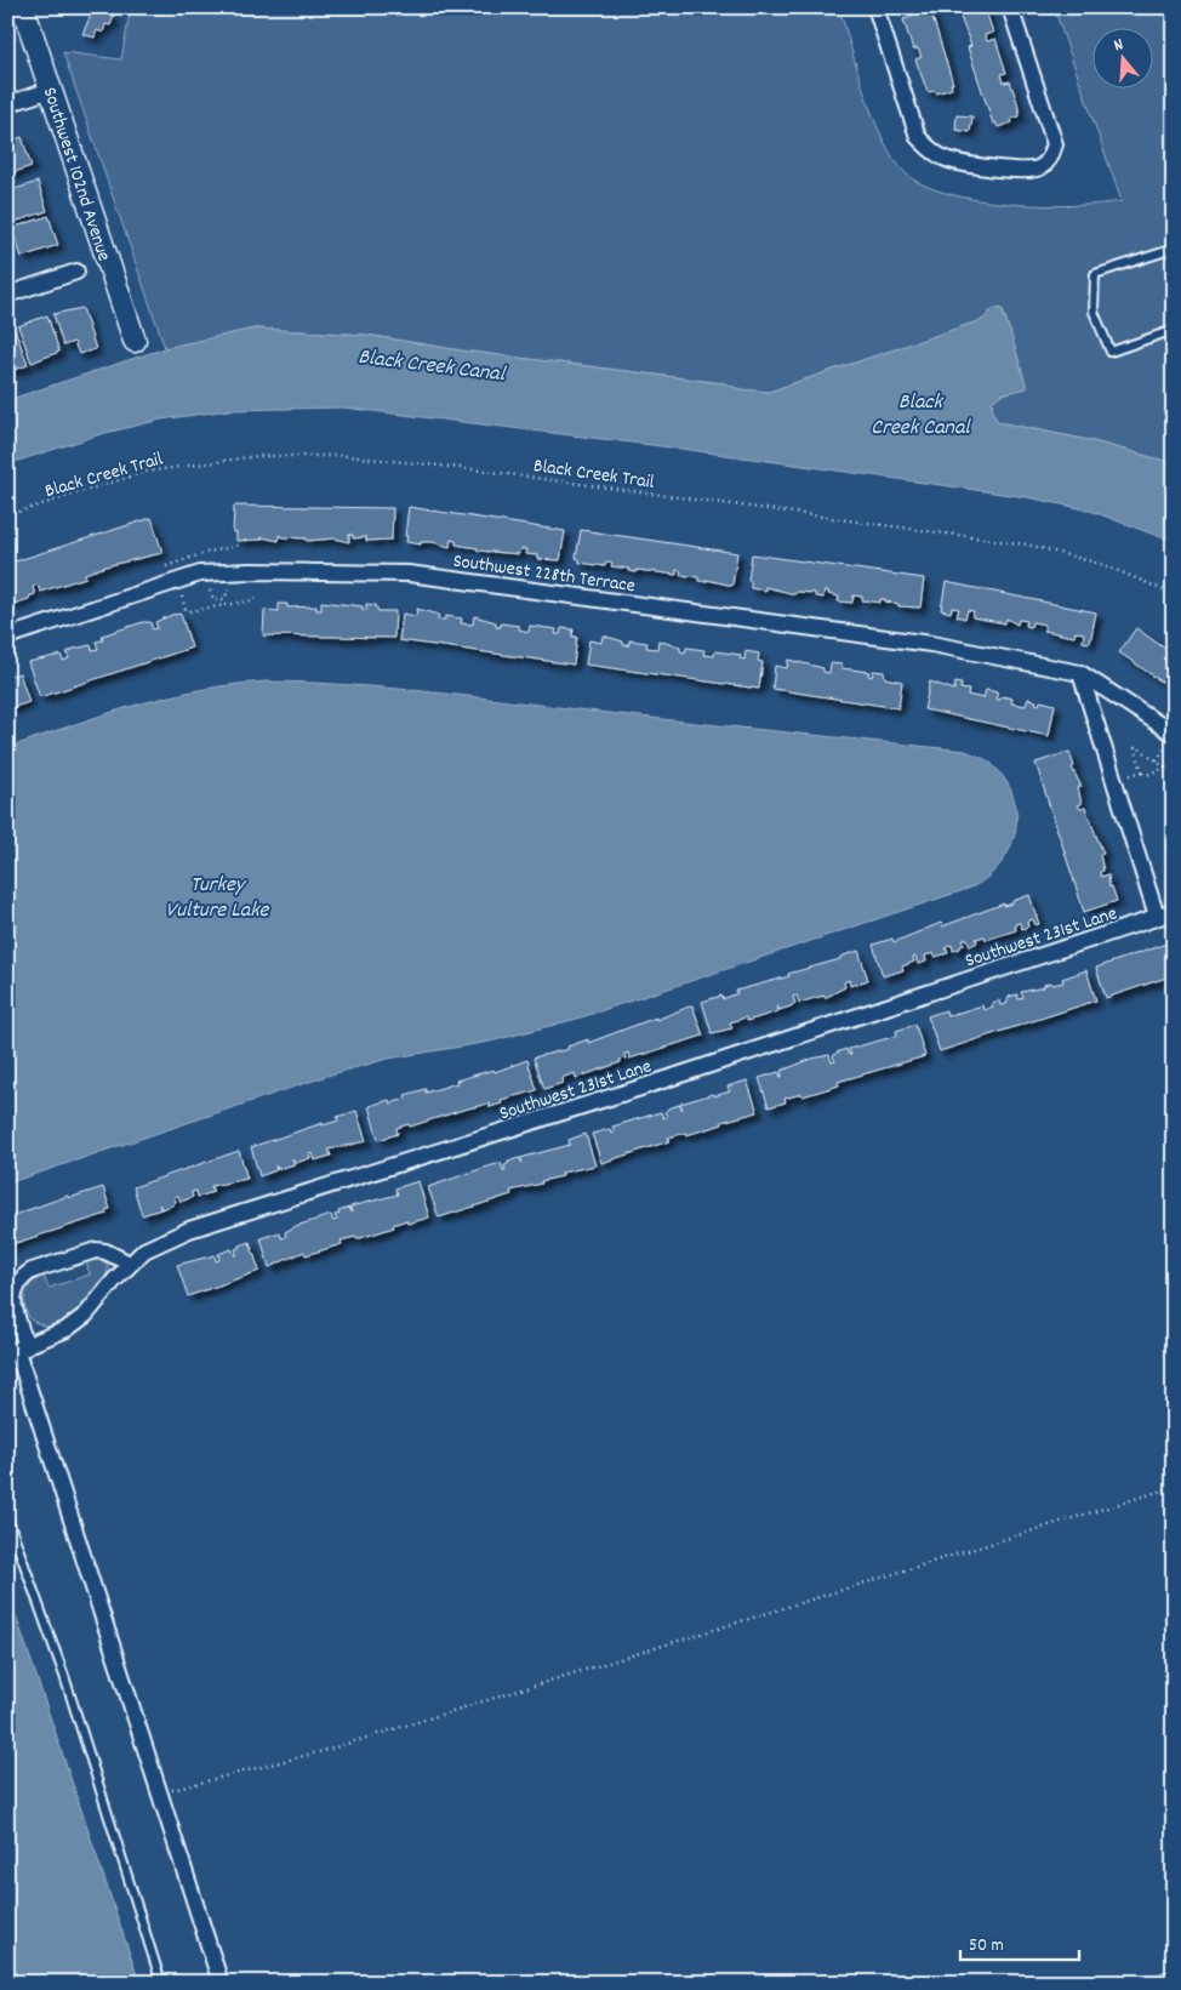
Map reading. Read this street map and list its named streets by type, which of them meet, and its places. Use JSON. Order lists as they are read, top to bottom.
{
  "streets": {
    "street": ["Southwest 102nd Avenue", "Southwest 228th Terrace", "Southwest 231st Lane"],
    "path": ["Black Creek Trail"]
  },
  "water": ["Black Creek Canal", "Turkey Vulture Lake"],
  "scale_bar": "50 m",
  "north": "top"
}
